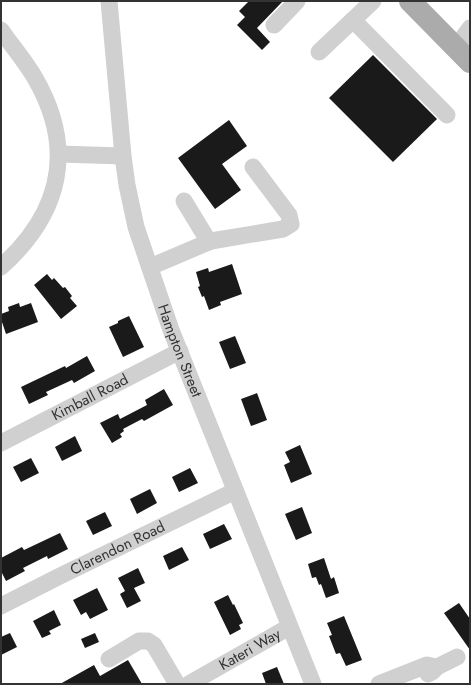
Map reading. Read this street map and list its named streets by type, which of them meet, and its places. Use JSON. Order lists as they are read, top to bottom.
{
  "streets": {
    "street": [
      "Hampton Street",
      "Kimball Road",
      "Clarendon Road",
      "Kateri Way"
    ]
  },
  "crossings": [
    ["Hampton Street", "Kimball Road"],
    ["Hampton Street", "Clarendon Road"],
    ["Hampton Street", "Kateri Way"]
  ]
}
